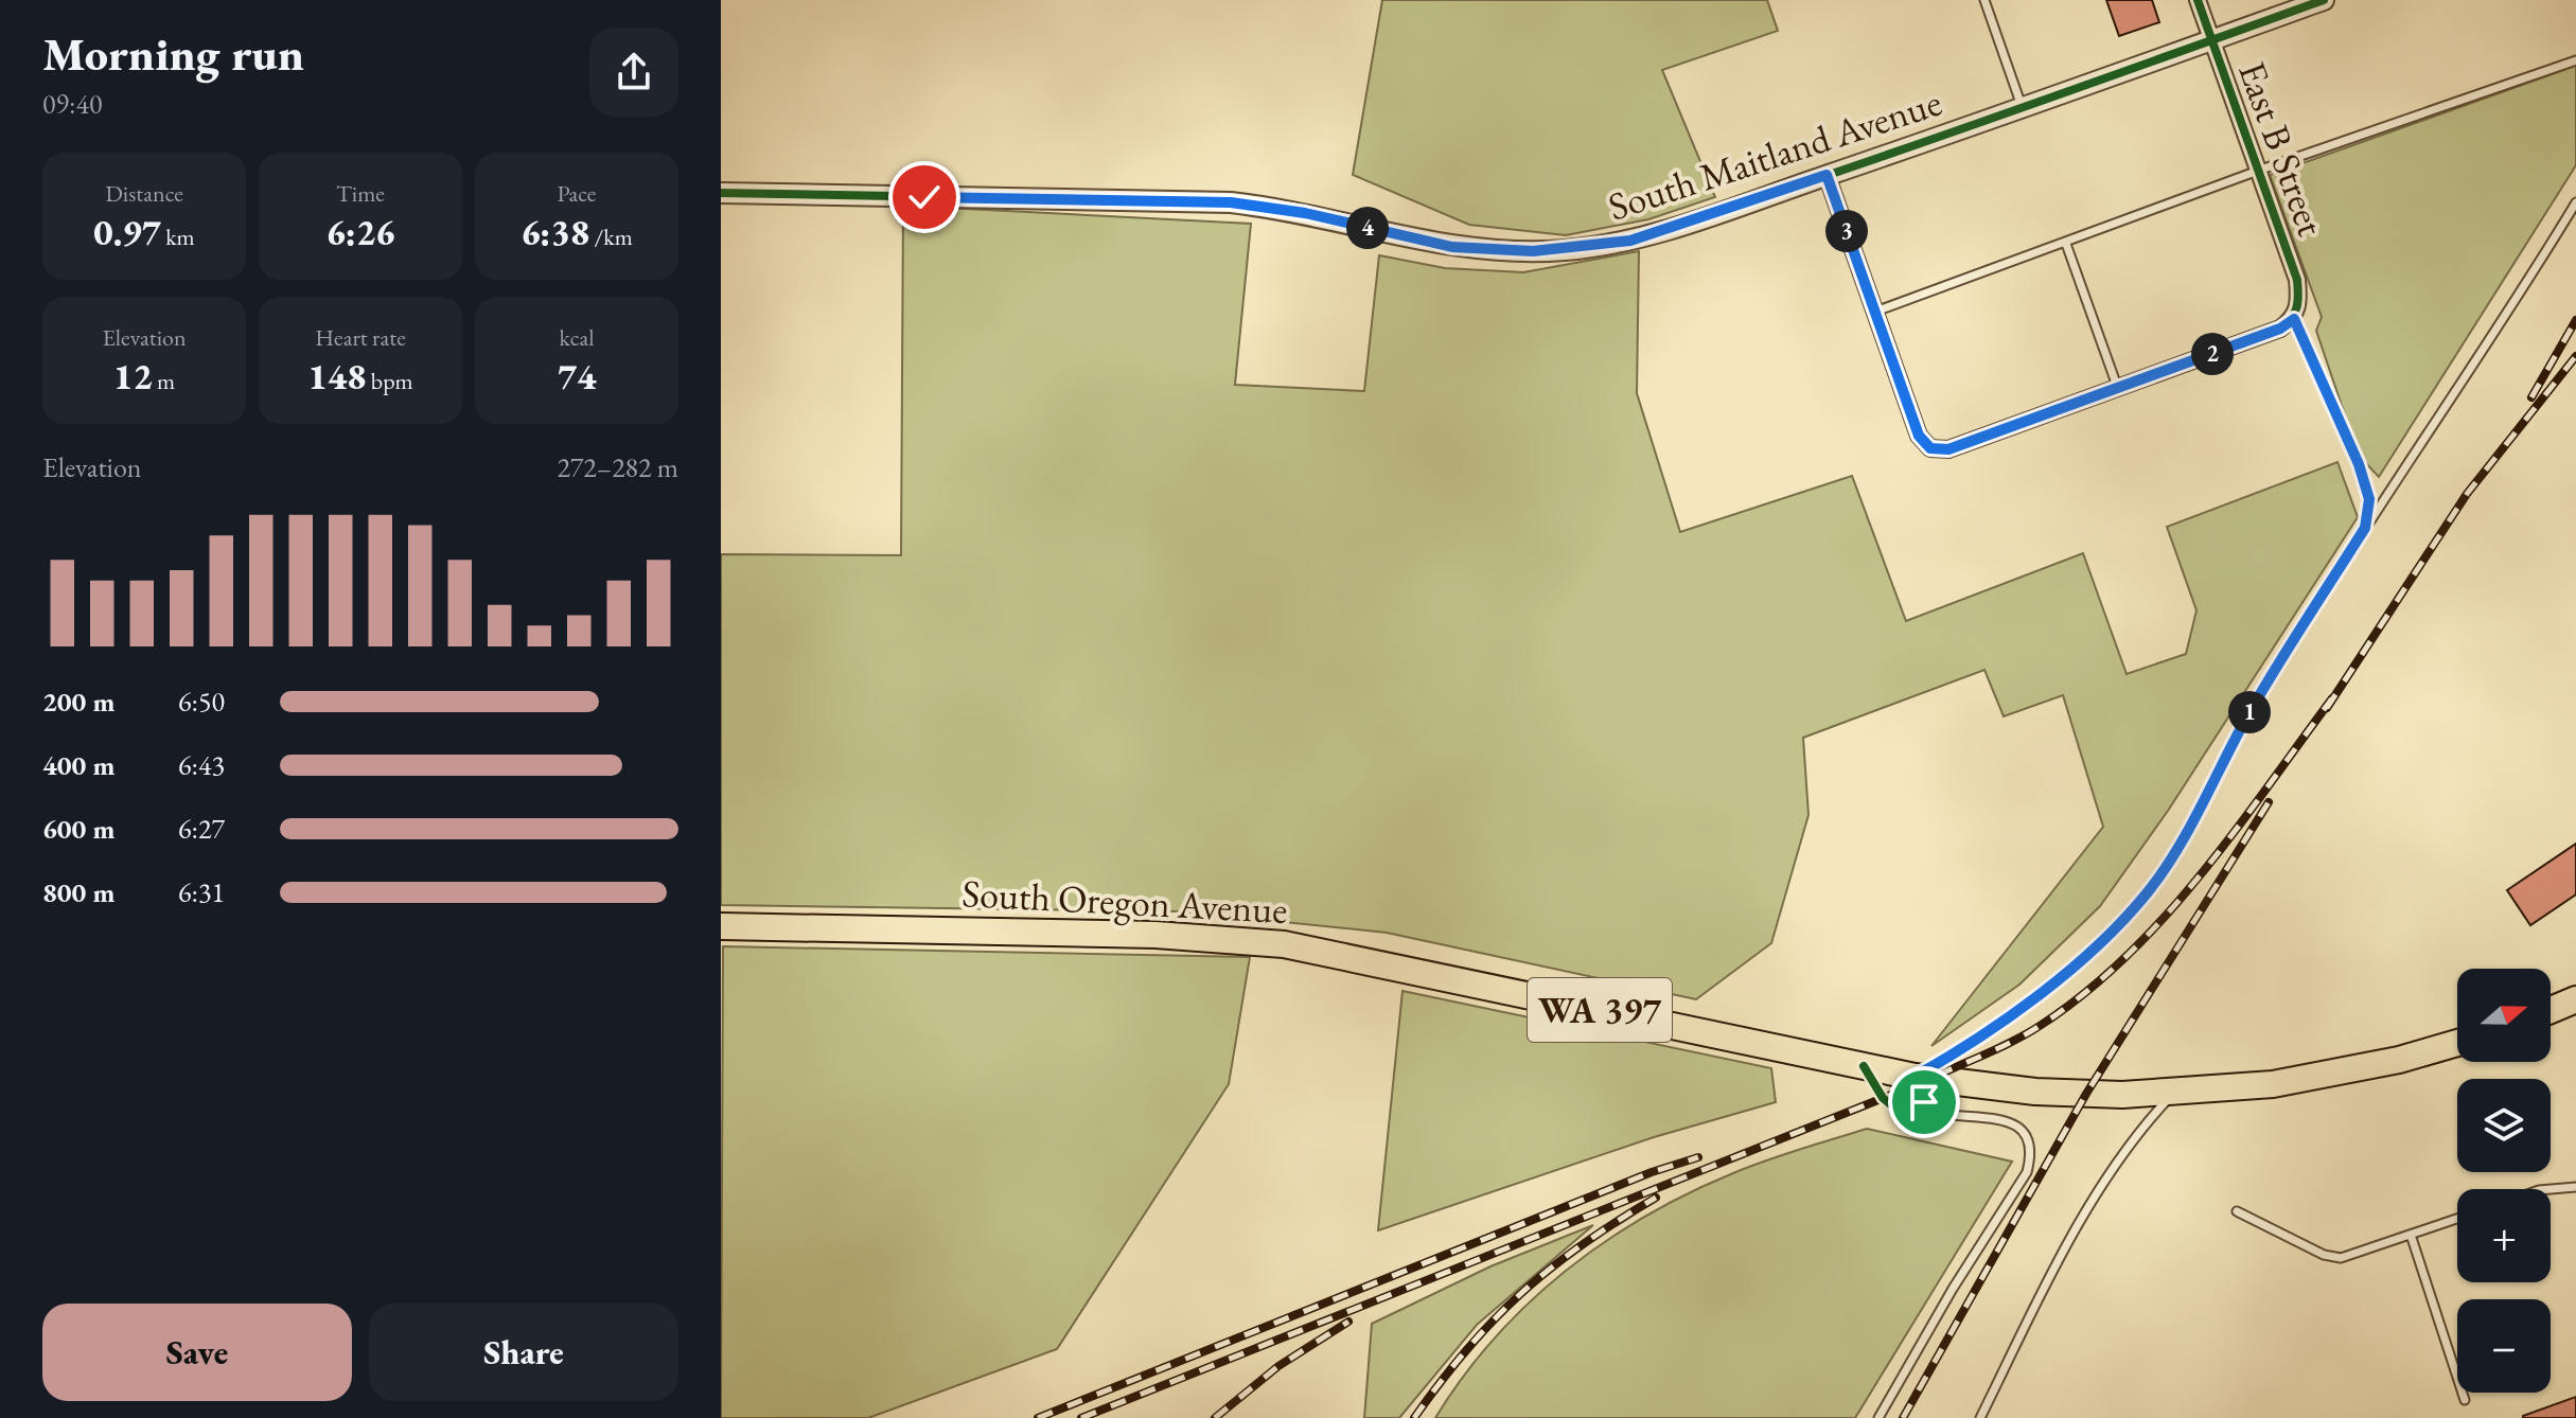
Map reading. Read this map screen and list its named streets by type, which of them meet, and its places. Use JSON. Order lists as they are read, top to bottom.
{
  "streets": {
    "main road": ["South Oregon Avenue", "WA 397"],
    "street": ["East B Street", "South Maitland Avenue"]
  },
  "crossings": [
    ["East B Street", "South Maitland Avenue"]
  ],
  "north": "right",
  "page": {
    "heading": ["Morning run", "09:40"],
    "stats": [
      ["Distance", "0.97 km"],
      ["Time", "6:26"],
      ["Pace", "6:38 /km"],
      ["Elevation", "12 m"],
      ["Heart rate", "148 bpm"],
      ["kcal", "74"]
    ],
    "pins": [
      "4",
      "3",
      "2",
      "1"
    ],
    "chart": ["Elevation", "272–282 m"],
    "list": [
      {
        "name": "200 m",
        "note": "6:50"
      },
      {
        "name": "400 m",
        "note": "6:43"
      },
      {
        "name": "600 m",
        "note": "6:27"
      },
      {
        "name": "800 m",
        "note": "6:31"
      }
    ],
    "map_buttons": ["+", "−"],
    "buttons": ["Save", "Share"]
  }
}
